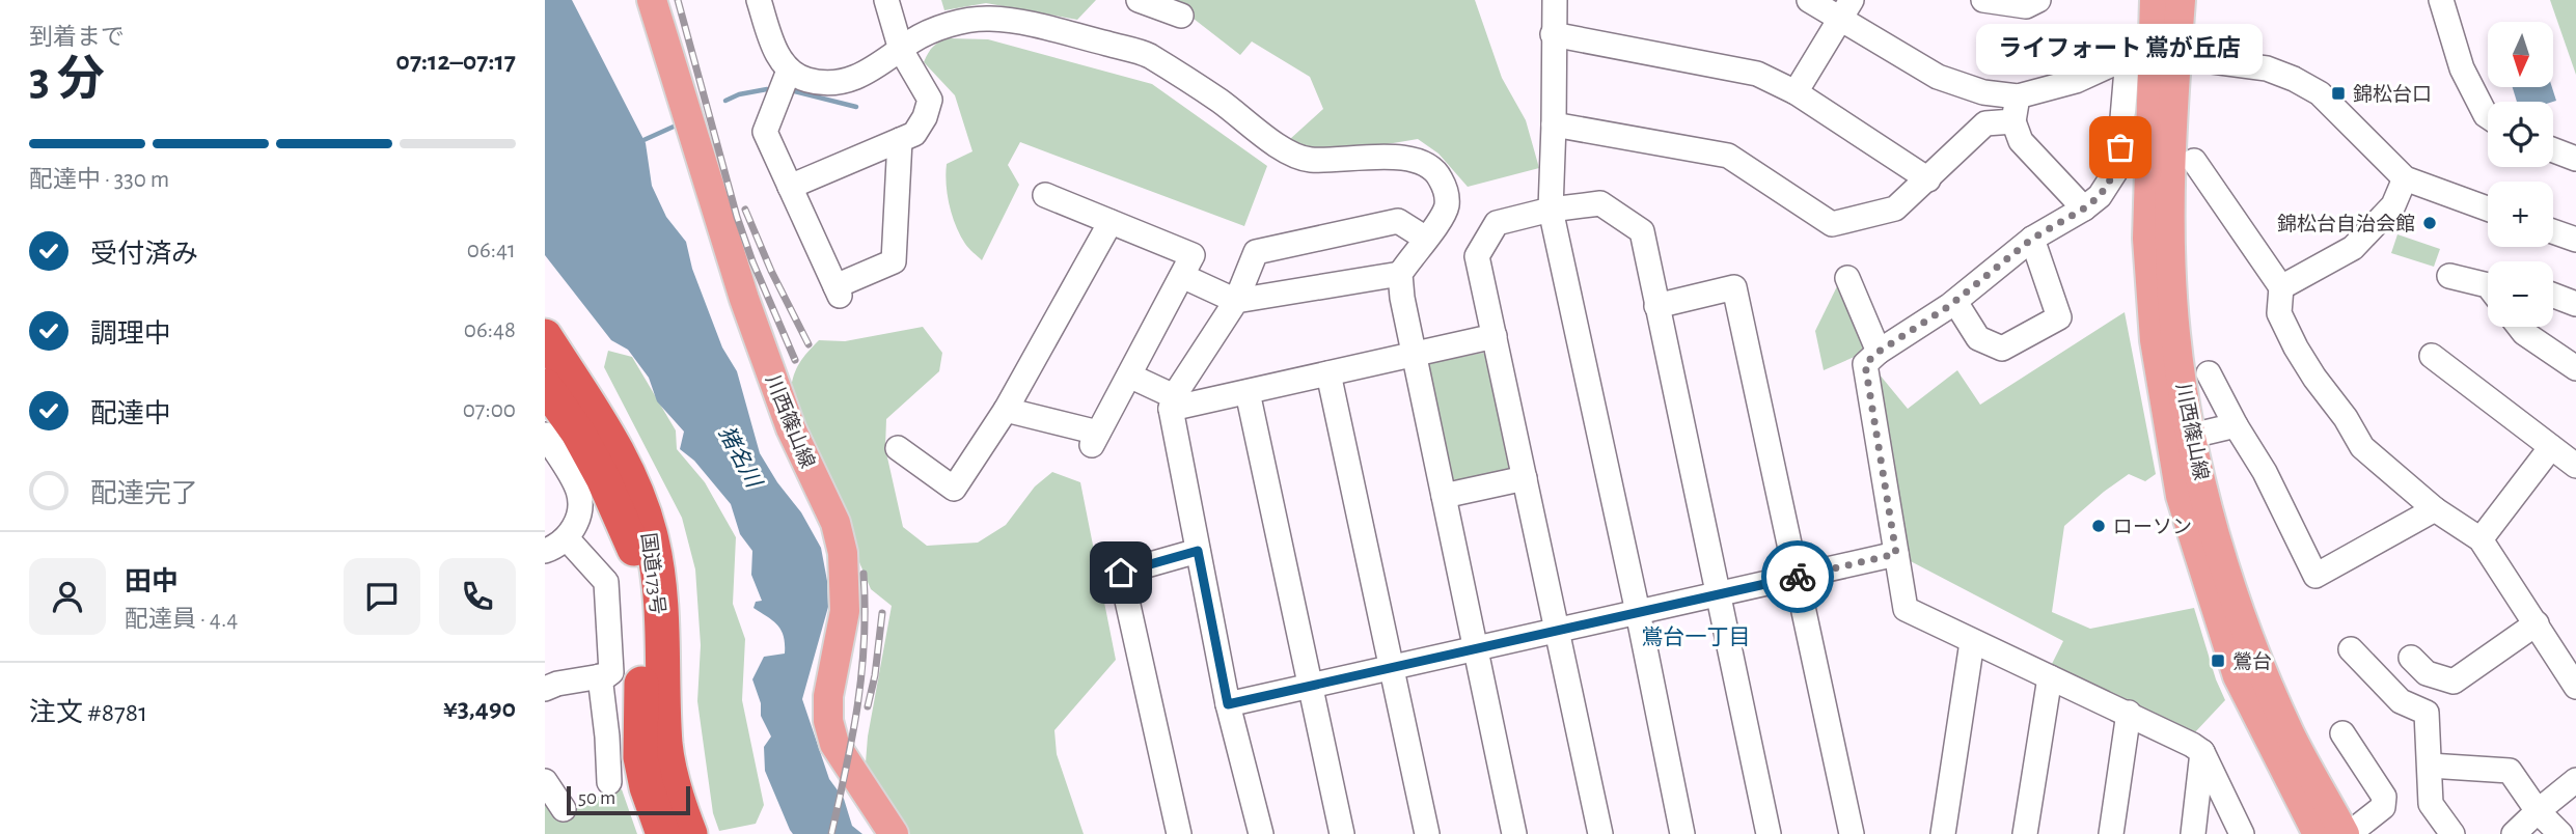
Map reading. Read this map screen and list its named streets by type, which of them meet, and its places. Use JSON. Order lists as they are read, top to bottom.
{
  "streets": {
    "highway": ["国道173号"],
    "main road": ["川西篠山線"]
  },
  "districts": ["鴬台一丁目"],
  "water": ["猪名川"],
  "places": {
    "transit": ["錦松台口", "鶯台"],
    "other": ["ライフォート 鴬が丘店", "錦松台自治会館", "ローソン"]
  },
  "scale_bar": "50 m",
  "north": "bottom",
  "page": {
    "heading": ["3 分", "到着まで", "07:12–07:17"],
    "panel": [
      "田中",
      "配達員 · 4.4",
      "注文 #8781",
      "¥3,490"
    ],
    "map_buttons": ["+", "−"],
    "bubble": "ライフォート 鴬が丘店",
    "bar": "配達中 · 330 m",
    "list": [
      ["受付済み", "06:41"],
      ["調理中", "06:48"],
      ["配達中", "07:00"],
      "配達完了"
    ],
    "scale": "50 m"
  }
}
